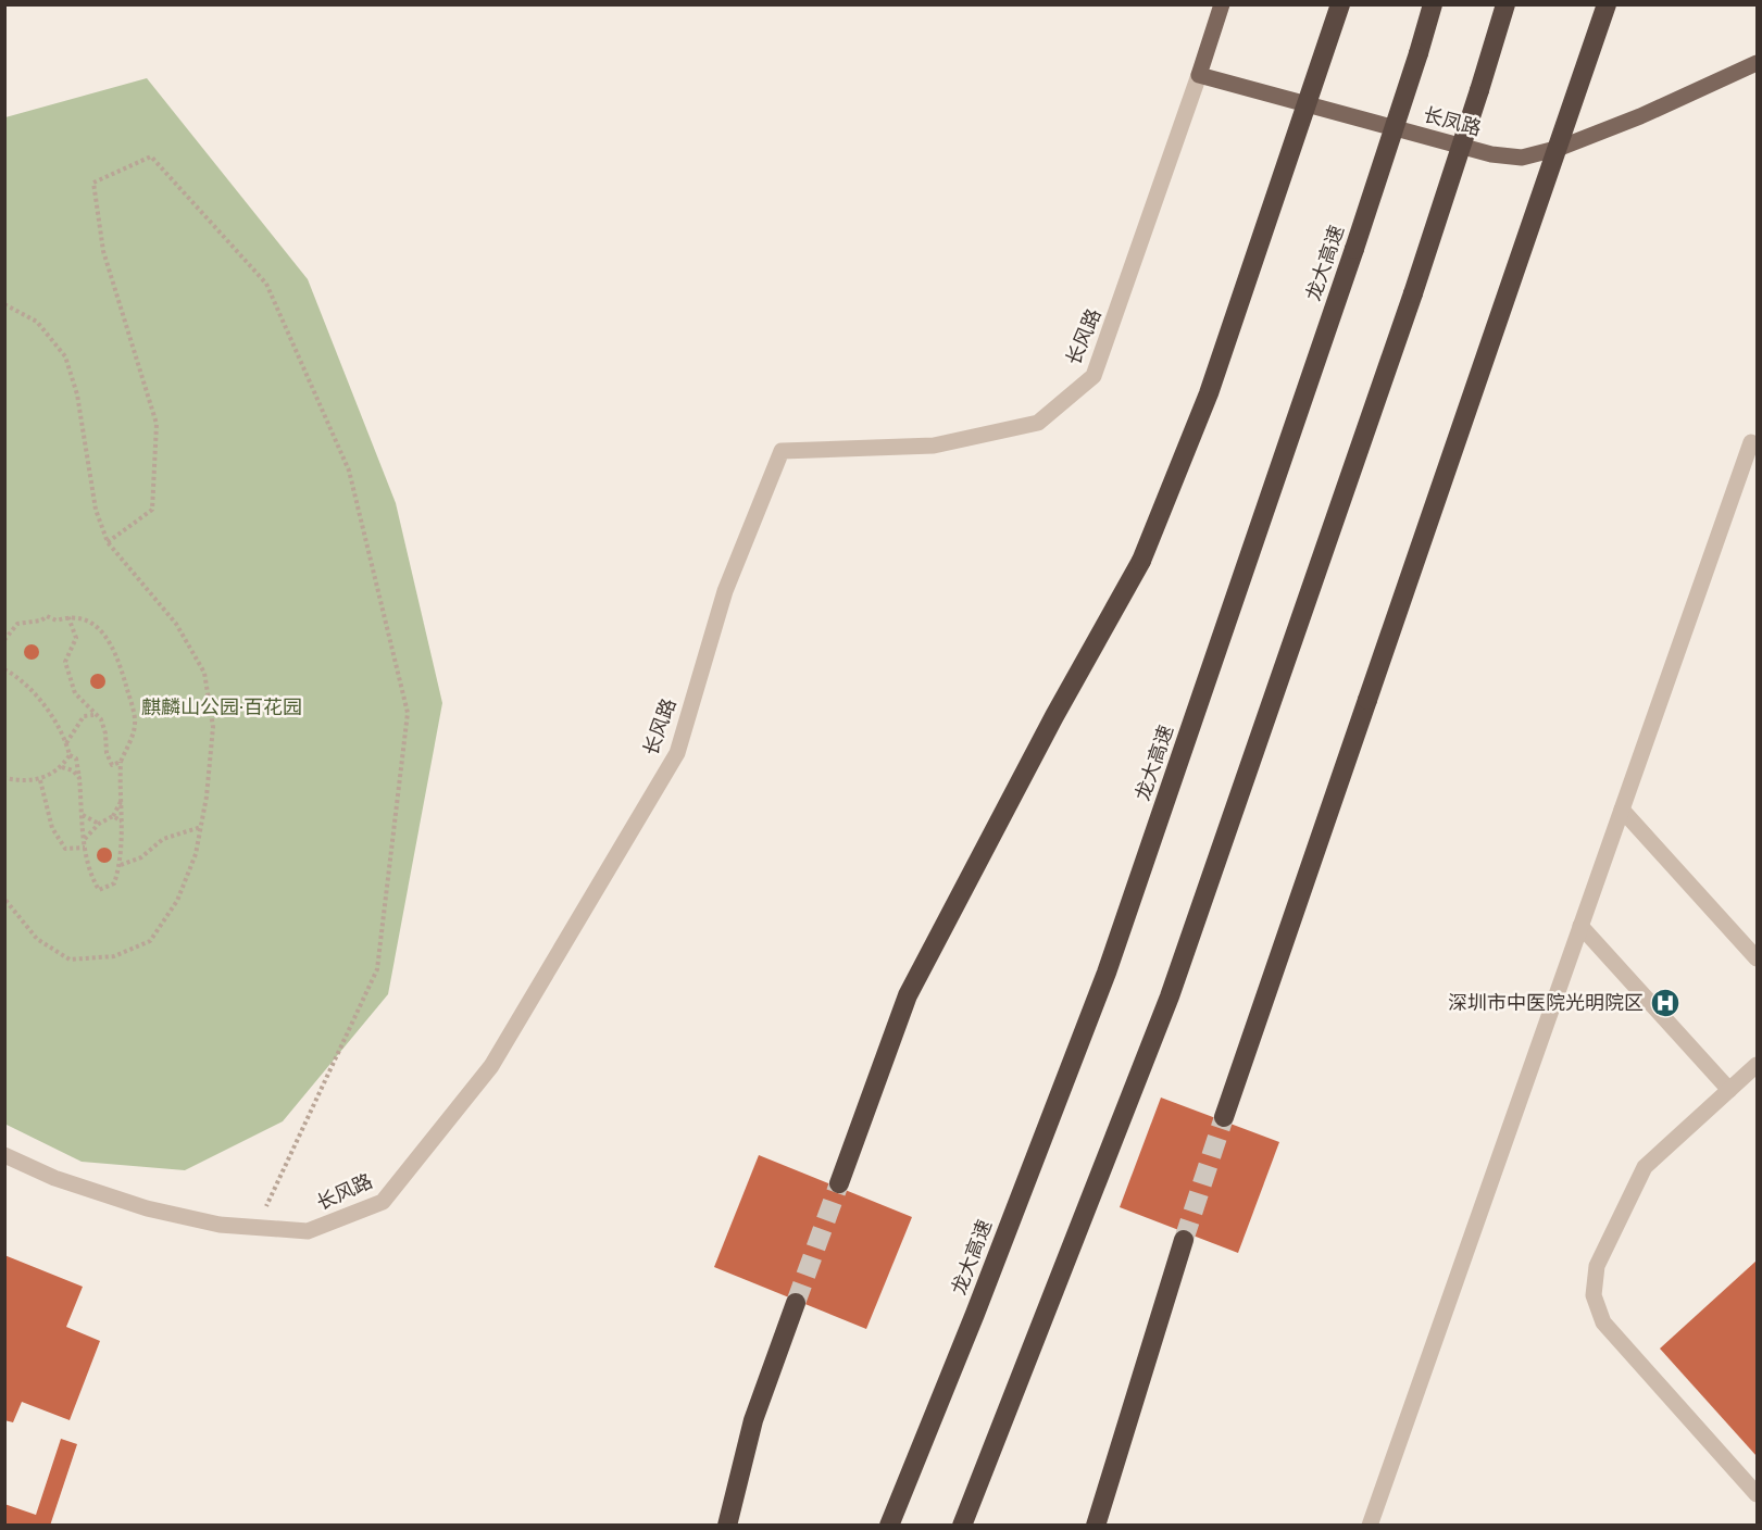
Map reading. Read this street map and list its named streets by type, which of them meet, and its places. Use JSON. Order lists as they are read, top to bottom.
{
  "streets": {
    "highway": ["龙大高速"],
    "main road": ["长凤路"],
    "street": ["长风路"]
  },
  "crossings": [
    ["长凤路", "长风路"]
  ],
  "parks": ["麒麟山公园·百花园"],
  "places": {
    "hospital": ["深圳市中医院光明院区"]
  }
}
